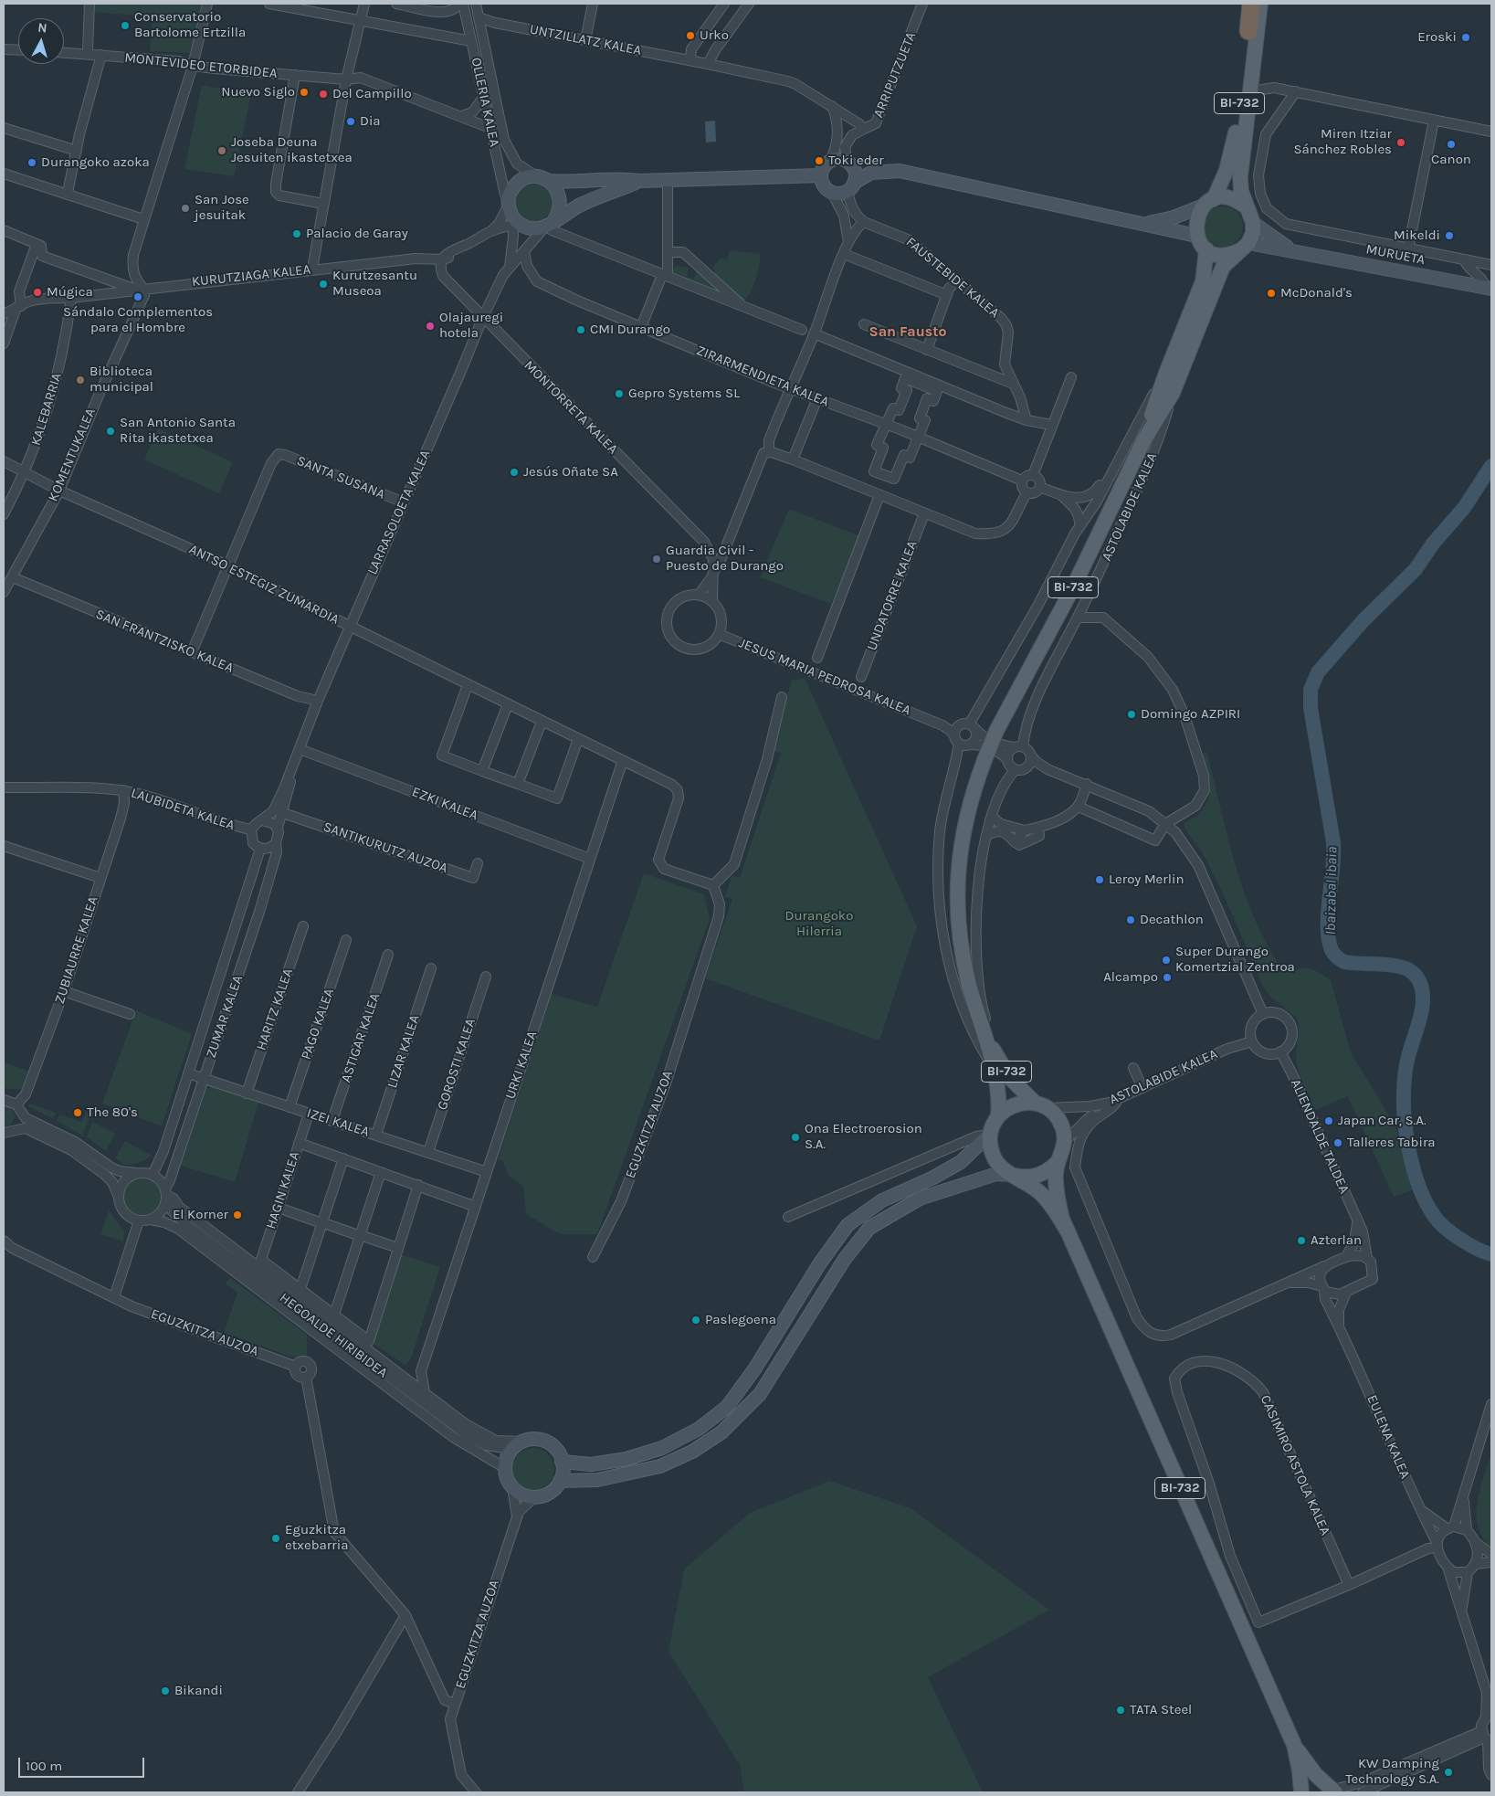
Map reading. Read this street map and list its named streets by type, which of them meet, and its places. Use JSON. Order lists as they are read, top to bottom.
{
  "streets": {
    "main road": ["BI-732", "MURUETA"],
    "street": [
      "UNTZILLATZ KALEA",
      "MONTEVIDEO ETORBIDEA",
      "ARRIPUTZUETA",
      "OLLERIA KALEA",
      "KURUTZIAGA KALEA",
      "FAUSTEBIDE KALEA",
      "ZIRARMENDIETA KALEA",
      "MONTORRETA KALEA",
      "KALEBARRIA",
      "KOMENTUKALEA",
      "SANTA SUSANA",
      "ASTOLABIDE KALEA",
      "LARRASOLOETA KALEA",
      "ANTSO ESTEGIZ ZUMARDIA",
      "UNDATORRE KALEA",
      "SAN FRANTZISKO KALEA",
      "JESUS MARIA PEDROSA KALEA",
      "EZKI KALEA",
      "LAUBIDETA KALEA",
      "SANTIKURUTZ AUZOA",
      "ZUBIAURRE KALEA",
      "HARITZ KALEA",
      "ZUMAR KALEA",
      "PAGO KALEA",
      "ASTIGAR KALEA",
      "LIZAR KALEA",
      "GOROSTI KALEA",
      "URKI KALEA",
      "IZEI KALEA",
      "EGUZKITZA AUZOA",
      "ALIENDALDE TALDEA",
      "HAGIN KALEA",
      "HEGOALDE HIRIBIDEA",
      "EULENA KALEA",
      "CASIMIRO ASTOLA KALEA"
    ]
  },
  "crossings": [
    ["UNTZILLATZ KALEA", "ARRIPUTZUETA"],
    ["UNTZILLATZ KALEA", "OLLERIA KALEA"],
    ["OLLERIA KALEA", "LARRASOLOETA KALEA"],
    ["BI-732", "MURUETA"],
    ["BI-732", "ASTOLABIDE KALEA"],
    ["KURUTZIAGA KALEA", "KALEBARRIA"],
    ["KURUTZIAGA KALEA", "KOMENTUKALEA"],
    ["ZIRARMENDIETA KALEA", "LARRASOLOETA KALEA"],
    ["MONTORRETA KALEA", "LARRASOLOETA KALEA"],
    ["MONTORRETA KALEA", "JESUS MARIA PEDROSA KALEA"],
    ["KALEBARRIA", "ANTSO ESTEGIZ ZUMARDIA"],
    ["KOMENTUKALEA", "ANTSO ESTEGIZ ZUMARDIA"],
    ["KOMENTUKALEA", "SAN FRANTZISKO KALEA"],
    ["SANTA SUSANA", "LARRASOLOETA KALEA"],
    ["SANTA SUSANA", "ANTSO ESTEGIZ ZUMARDIA"],
    ["ASTOLABIDE KALEA", "ALIENDALDE TALDEA"],
    ["LARRASOLOETA KALEA", "ANTSO ESTEGIZ ZUMARDIA"],
    ["LARRASOLOETA KALEA", "SAN FRANTZISKO KALEA"],
    ["LARRASOLOETA KALEA", "EZKI KALEA"],
    ["ANTSO ESTEGIZ ZUMARDIA", "URKI KALEA"],
    ["ANTSO ESTEGIZ ZUMARDIA", "EGUZKITZA AUZOA"],
    ["EZKI KALEA", "URKI KALEA"],
    ["LAUBIDETA KALEA", "ZUBIAURRE KALEA"],
    ["LAUBIDETA KALEA", "ZUMAR KALEA"],
    ["HARITZ KALEA", "IZEI KALEA"],
    ["ZUMAR KALEA", "IZEI KALEA"],
    ["ZUMAR KALEA", "HEGOALDE HIRIBIDEA"],
    ["PAGO KALEA", "IZEI KALEA"],
    ["ASTIGAR KALEA", "IZEI KALEA"],
    ["LIZAR KALEA", "IZEI KALEA"],
    ["GOROSTI KALEA", "IZEI KALEA"],
    ["URKI KALEA", "IZEI KALEA"],
    ["IZEI KALEA", "HAGIN KALEA"],
    ["HAGIN KALEA", "HEGOALDE HIRIBIDEA"],
    ["EULENA KALEA", "CASIMIRO ASTOLA KALEA"]
  ],
  "districts": ["San Fausto"],
  "water": ["Ibaizabal ibaia"],
  "parks": ["Durangoko Hilerria"],
  "places": [
    "Conservatorio Bartolome Ertzilla",
    "Urko",
    "Eroski",
    "Nuevo Siglo",
    "Del Campillo",
    "Dia",
    "Miren Itziar Sánchez Robles",
    "Canon",
    "Joseba Deuna Jesuiten ikastetxea",
    "Toki eder",
    "Durangoko azoka",
    "San Jose jesuitak",
    "Palacio de Garay",
    "Mikeldi",
    "Kurutzesantu Museoa",
    "Múgica",
    "McDonald's",
    "Sándalo Complementos para el Hombre",
    "Olajauregi hotela",
    "CMI Durango",
    "Biblioteca municipal",
    "Gepro Systems SL",
    "San Antonio Santa Rita ikastetxea",
    "Jesús Oñate SA",
    "Guardia Civil - Puesto de Durango",
    "Domingo AZPIRI",
    "Leroy Merlin",
    "Decathlon",
    "Super Durango Komertzial Zentroa",
    "Alcampo",
    "The 80's",
    "Japan Car, S.A.",
    "Ona Electroerosion S.A.",
    "Talleres Tabira",
    "El Korner",
    "Azterlan",
    "Paslegoena",
    "Eguzkitza etxebarria",
    "Bikandi",
    "TATA Steel",
    "KW Damping Technology S.A."
  ],
  "scale_bar": "100 m",
  "north": "top"
}
